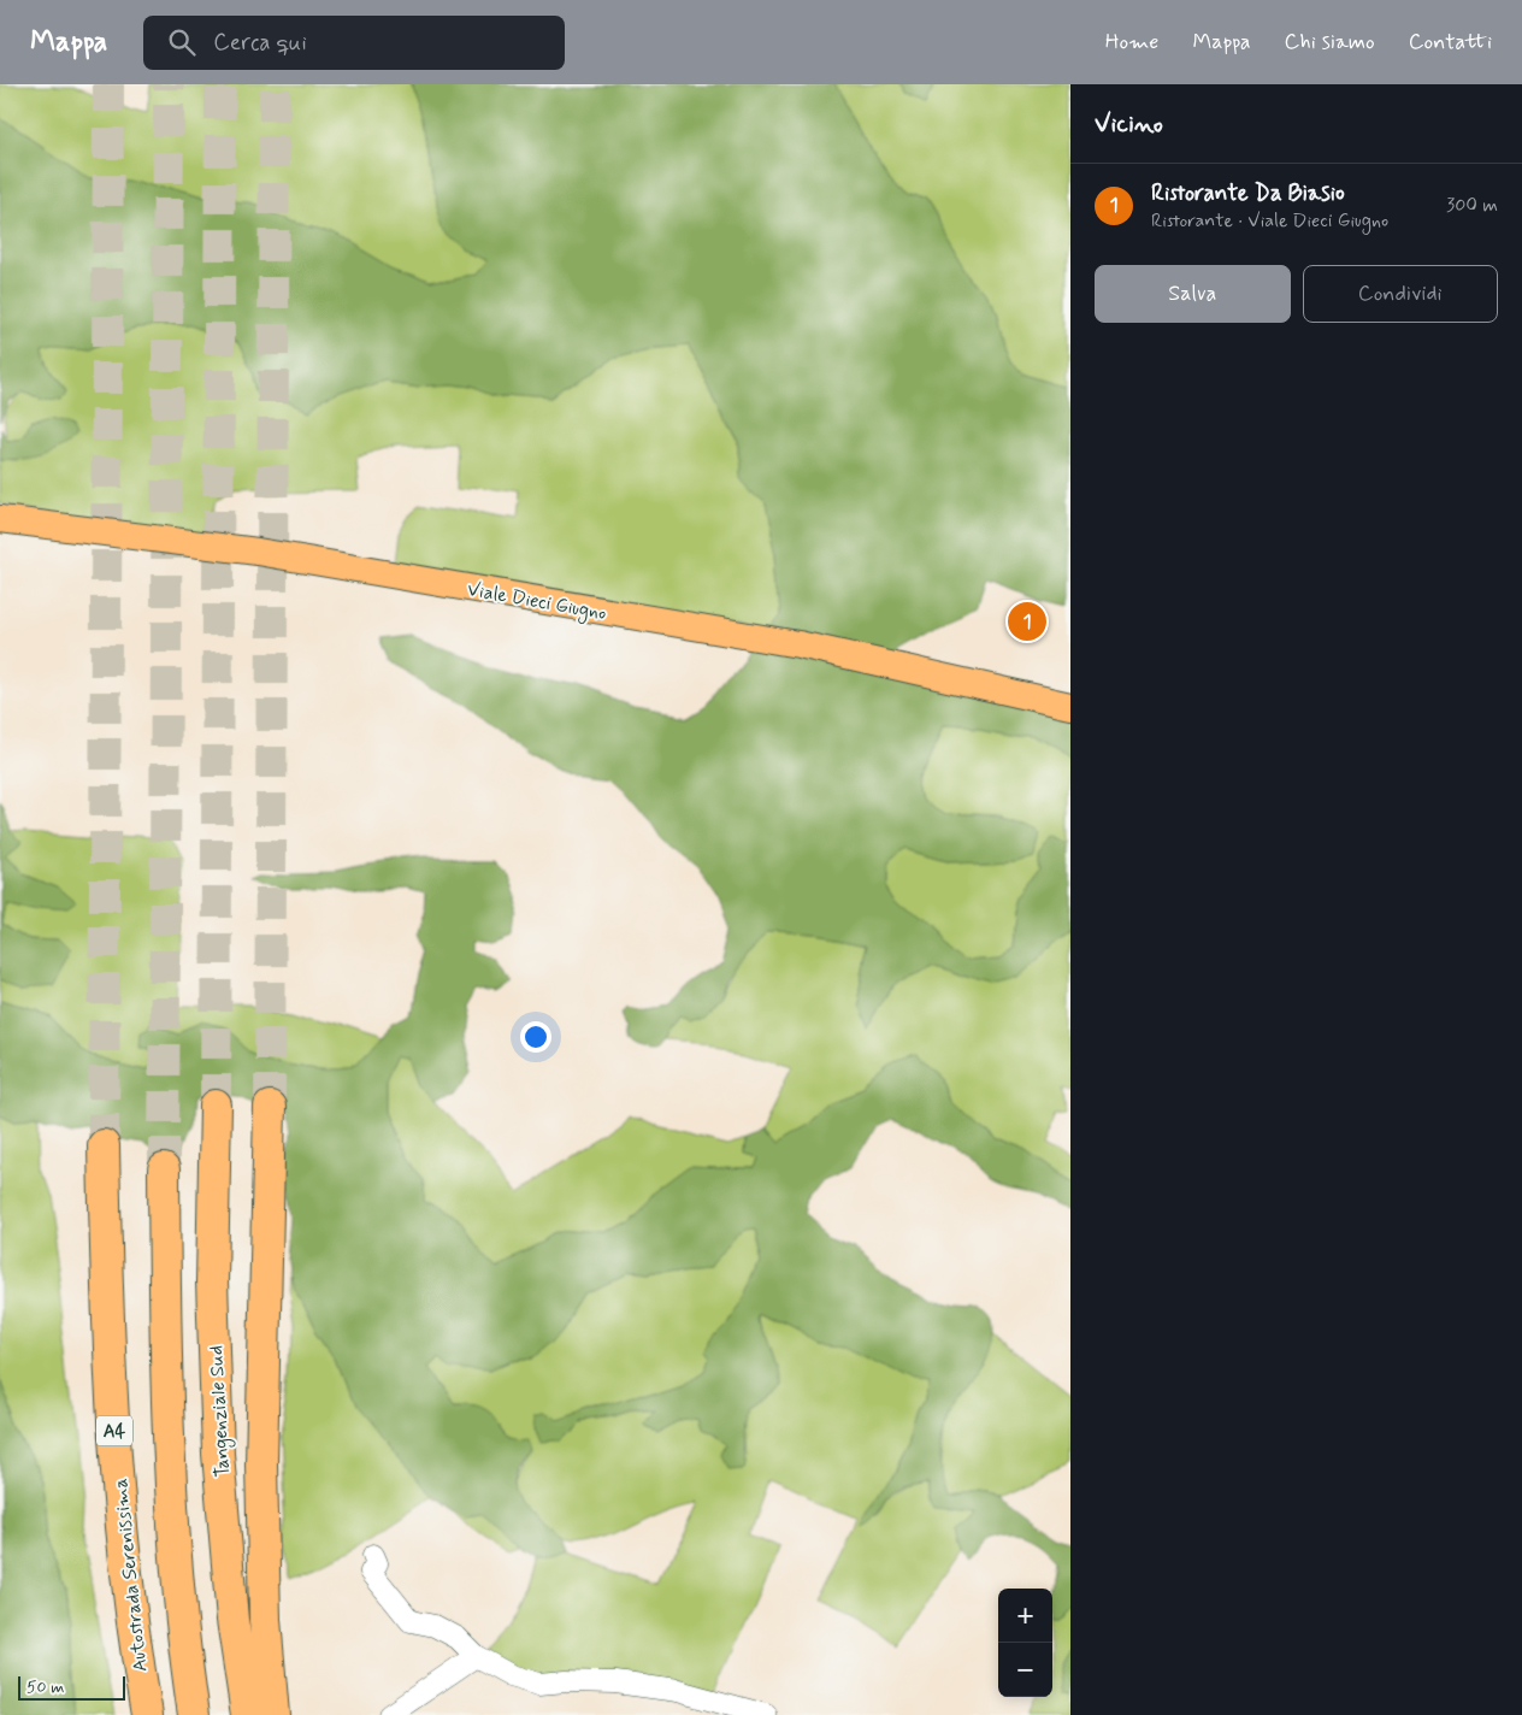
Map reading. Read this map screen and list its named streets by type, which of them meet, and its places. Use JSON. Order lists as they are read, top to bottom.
{
  "streets": {
    "highway": ["Tangenziale Sud", "A4", "Autostrada Serenissima"],
    "main road": ["Viale Dieci Giugno"]
  },
  "scale_bar": "50 m",
  "page": {
    "header": "Mappa",
    "search": "Cerca qui",
    "nav": [
      "Home",
      "Mappa",
      "Chi siamo",
      "Contatti"
    ],
    "heading": "Vicino",
    "list": [
      {
        "mark": "1",
        "name": "Ristorante Da Biasio",
        "note": "Ristorante · Viale Dieci Giugno",
        "value": "300 m"
      }
    ],
    "buttons": ["Salva", "Condividi"],
    "pins": "1",
    "map_buttons": ["+", "−"],
    "scale": "50 m"
  }
}
